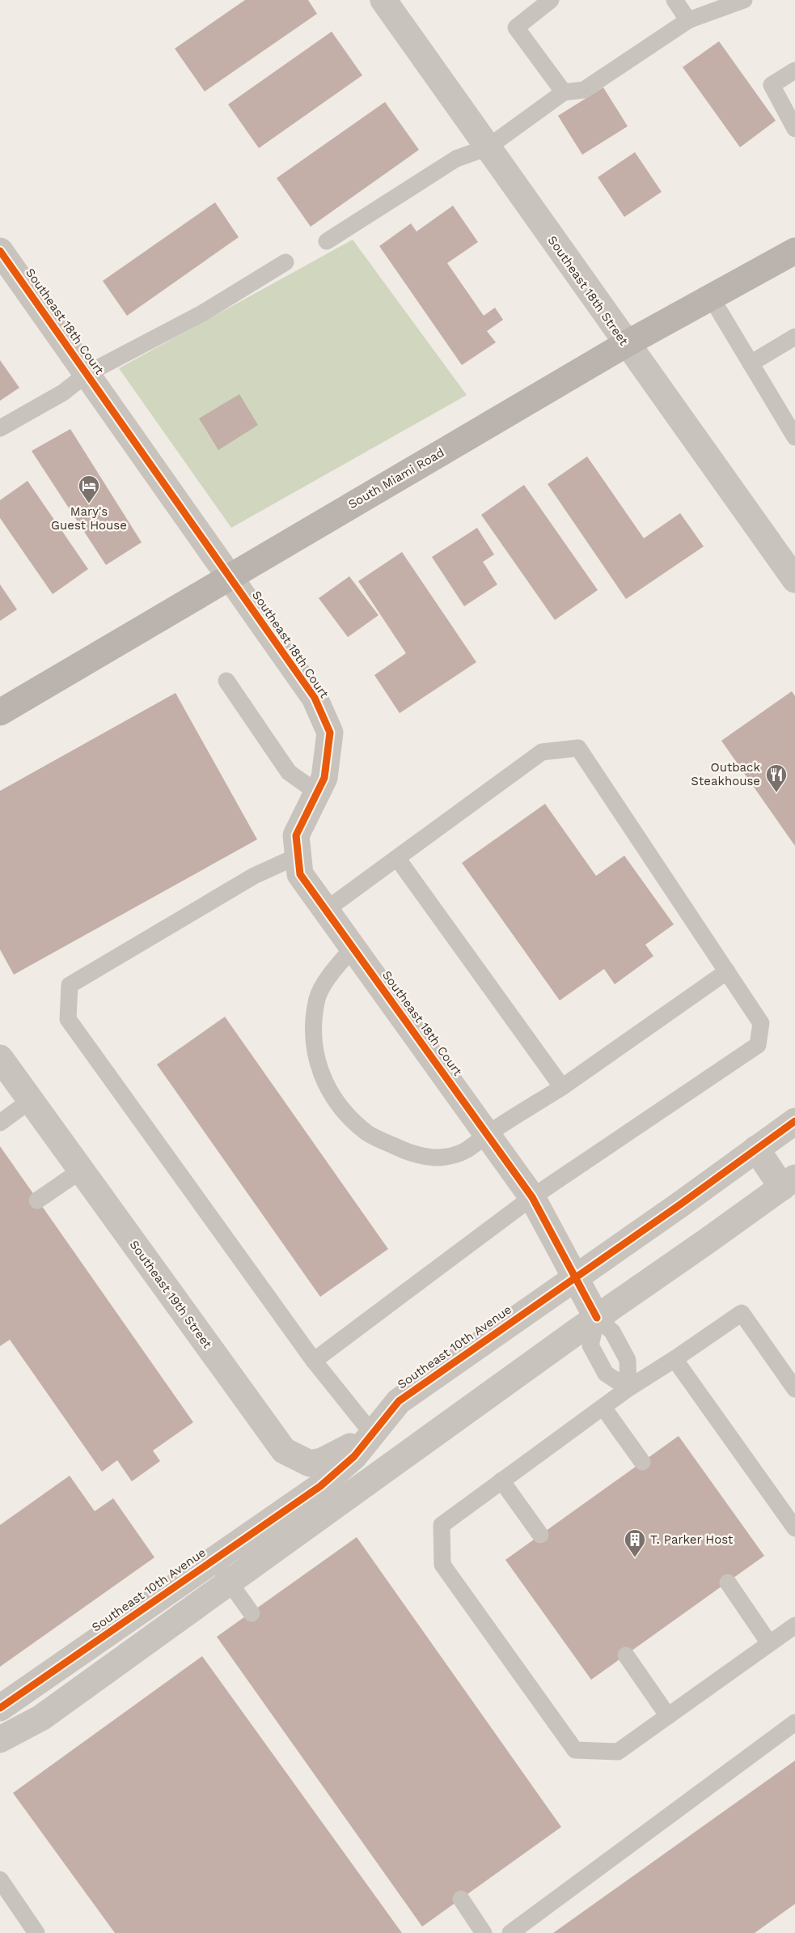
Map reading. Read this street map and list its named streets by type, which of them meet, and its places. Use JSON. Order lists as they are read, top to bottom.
{
  "streets": {
    "street": [
      "Southeast 18th Street",
      "Southeast 18th Court",
      "South Miami Road",
      "Southeast 19th Street",
      "Southeast 10th Avenue"
    ]
  },
  "crossings": [
    ["Southeast 18th Street", "South Miami Road"],
    ["Southeast 18th Court", "South Miami Road"],
    ["Southeast 18th Court", "Southeast 10th Avenue"],
    ["Southeast 19th Street", "Southeast 10th Avenue"]
  ],
  "places": {
    "hotel": ["Mary's Guest House"],
    "restaurant": ["Outback Steakhouse"],
    "building": ["T. Parker Host"]
  }
}
